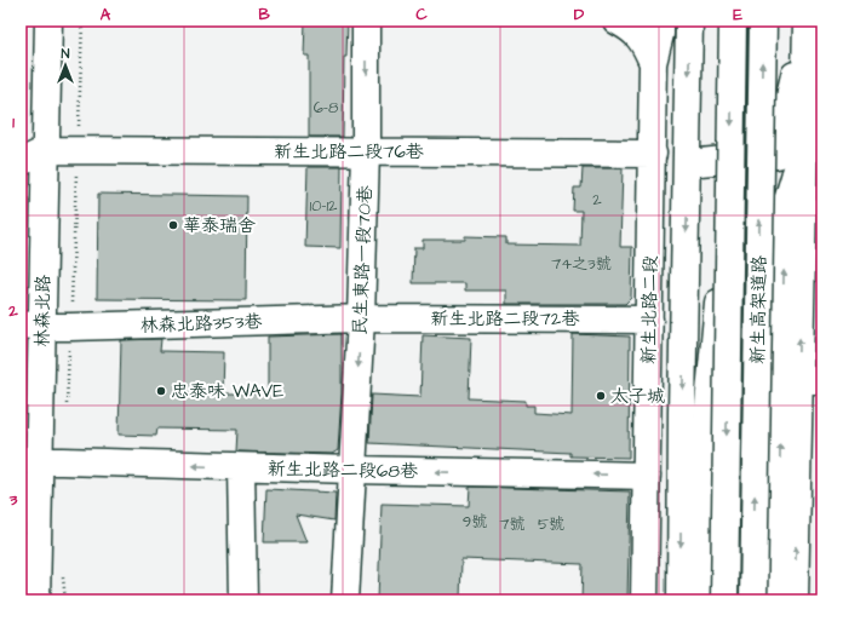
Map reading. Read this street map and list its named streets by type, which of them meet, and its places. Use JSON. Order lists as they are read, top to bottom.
{
  "streets": {
    "main road": [
      "新生北路二段76巷",
      "民生東路一段70巷",
      "新生北路二段",
      "新生高架道路",
      "林森北路",
      "新生北路二段72巷",
      "林森北路353巷",
      "新生北路二段68巷"
    ]
  },
  "crossings": [
    ["新生北路二段76巷", "民生東路一段70巷"],
    ["新生北路二段76巷", "新生北路二段"],
    ["新生北路二段76巷", "林森北路"],
    ["民生東路一段70巷", "新生北路二段72巷"],
    ["民生東路一段70巷", "林森北路353巷"],
    ["民生東路一段70巷", "新生北路二段68巷"],
    ["新生北路二段", "新生北路二段72巷"],
    ["新生北路二段", "新生北路二段68巷"],
    ["林森北路", "林森北路353巷"],
    ["林森北路", "新生北路二段68巷"],
    ["新生北路二段72巷", "林森北路353巷"]
  ],
  "one_way": ["民生東路一段70巷", "新生北路二段68巷"],
  "places": ["華泰瑞舍", "忠泰味 WAVE", "太子城"],
  "house_numbers": [
    "6-8",
    "2",
    "10-12",
    "74之3號",
    "9號",
    "7號",
    "5號"
  ],
  "north": "top",
  "grid": {
    "columns": [
      "A",
      "B",
      "C",
      "D",
      "E"
    ],
    "rows": ["1", "2", "3"]
  }
}
